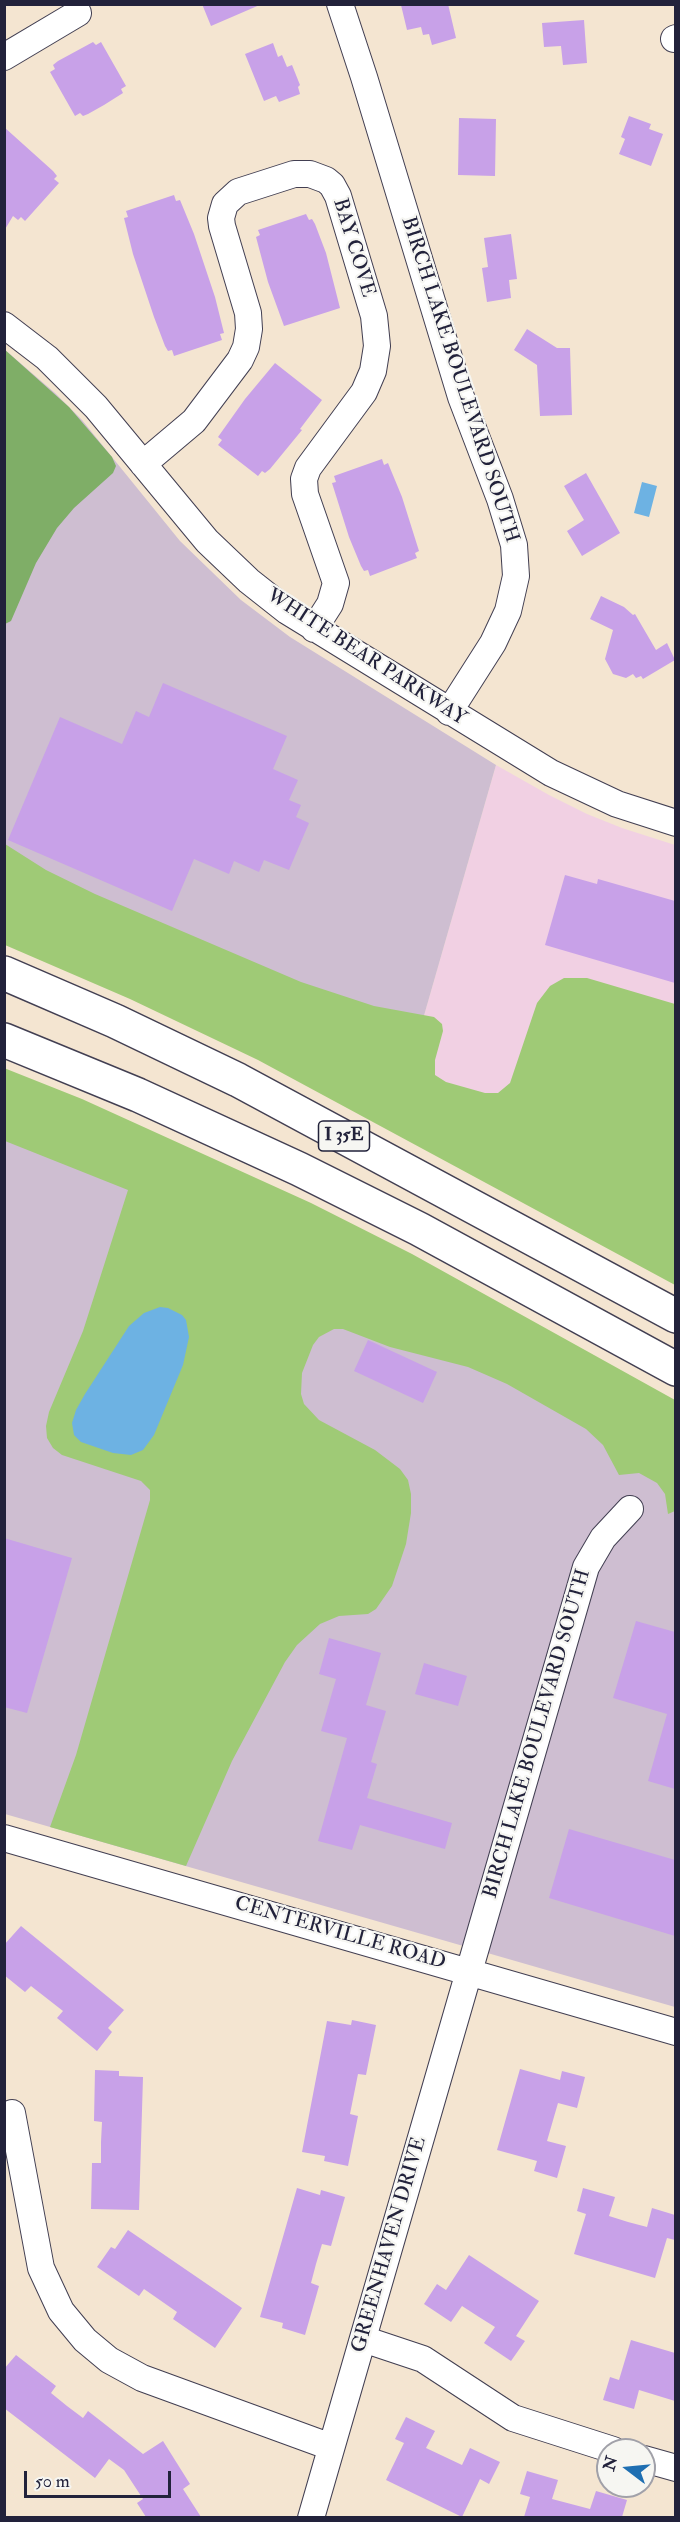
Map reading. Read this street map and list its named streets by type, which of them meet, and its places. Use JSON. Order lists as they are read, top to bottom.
{
  "streets": {
    "highway": ["I 35E"],
    "street": [
      "BAY COVE",
      "BIRCH LAKE BOULEVARD SOUTH",
      "WHITE BEAR PARKWAY",
      "CENTERVILLE ROAD",
      "GREENHAVEN DRIVE"
    ]
  },
  "crossings": [
    ["BAY COVE", "WHITE BEAR PARKWAY"],
    ["BIRCH LAKE BOULEVARD SOUTH", "WHITE BEAR PARKWAY"],
    ["BIRCH LAKE BOULEVARD SOUTH", "CENTERVILLE ROAD"],
    ["BIRCH LAKE BOULEVARD SOUTH", "GREENHAVEN DRIVE"],
    ["CENTERVILLE ROAD", "GREENHAVEN DRIVE"]
  ],
  "scale_bar": "50 m",
  "north": "left"
}
